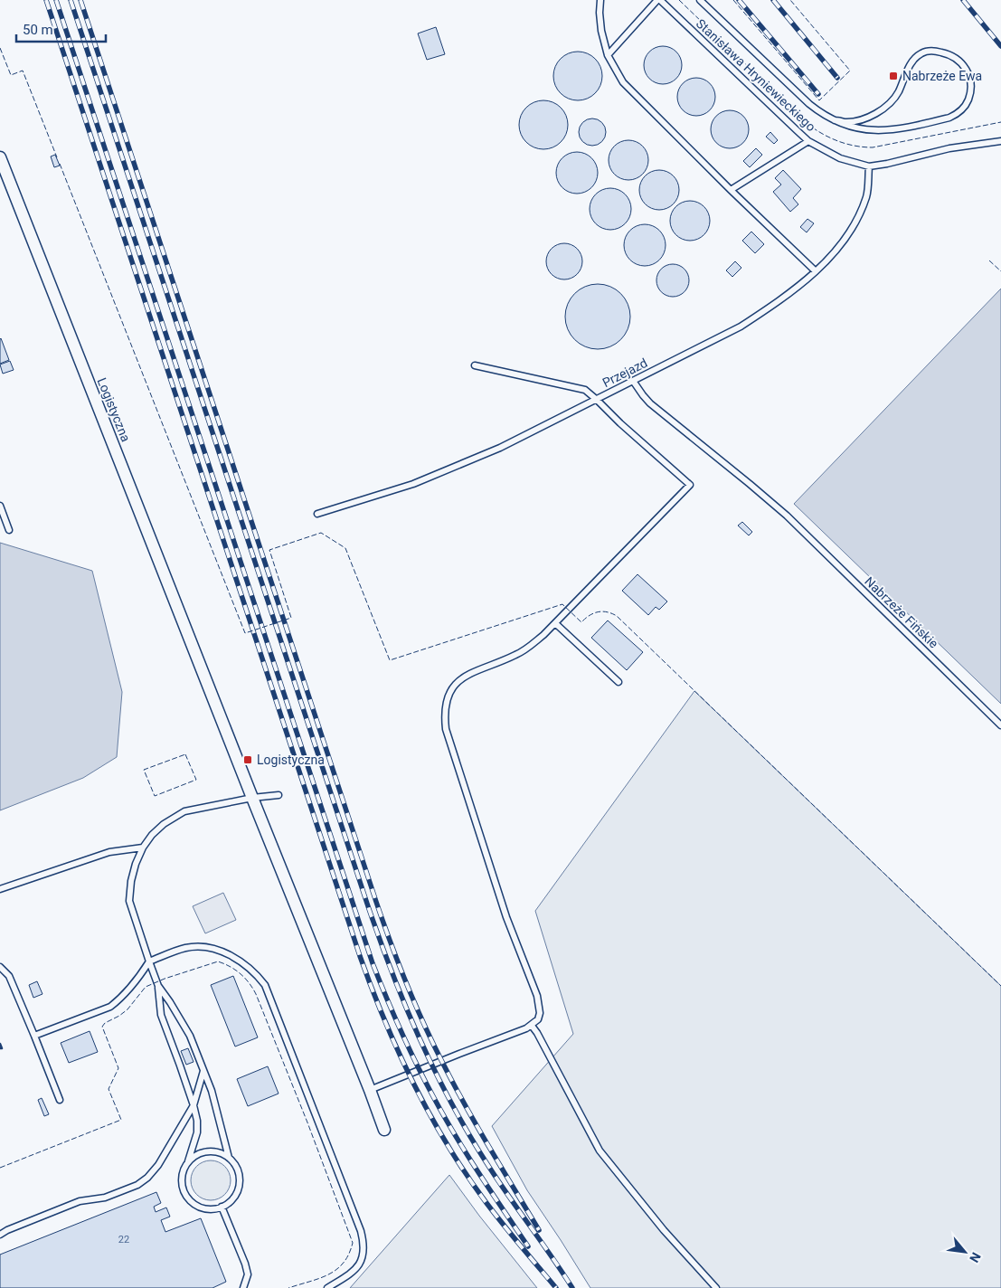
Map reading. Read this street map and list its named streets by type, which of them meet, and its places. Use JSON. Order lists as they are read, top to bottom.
{
  "streets": {
    "street": ["Logistyczna"],
    "lane": ["Stanisława Hryniewieckiego", "Przejazd", "Nabrzeże Fińskie"]
  },
  "crossings": [
    ["Stanisława Hryniewieckiego", "Przejazd"],
    ["Przejazd", "Nabrzeże Fińskie"]
  ],
  "places": {
    "transit": ["Nabrzeże Ewa", "Logistyczna"]
  },
  "house_numbers": ["22"],
  "scale_bar": "50 m",
  "north": "bottom right"
}
